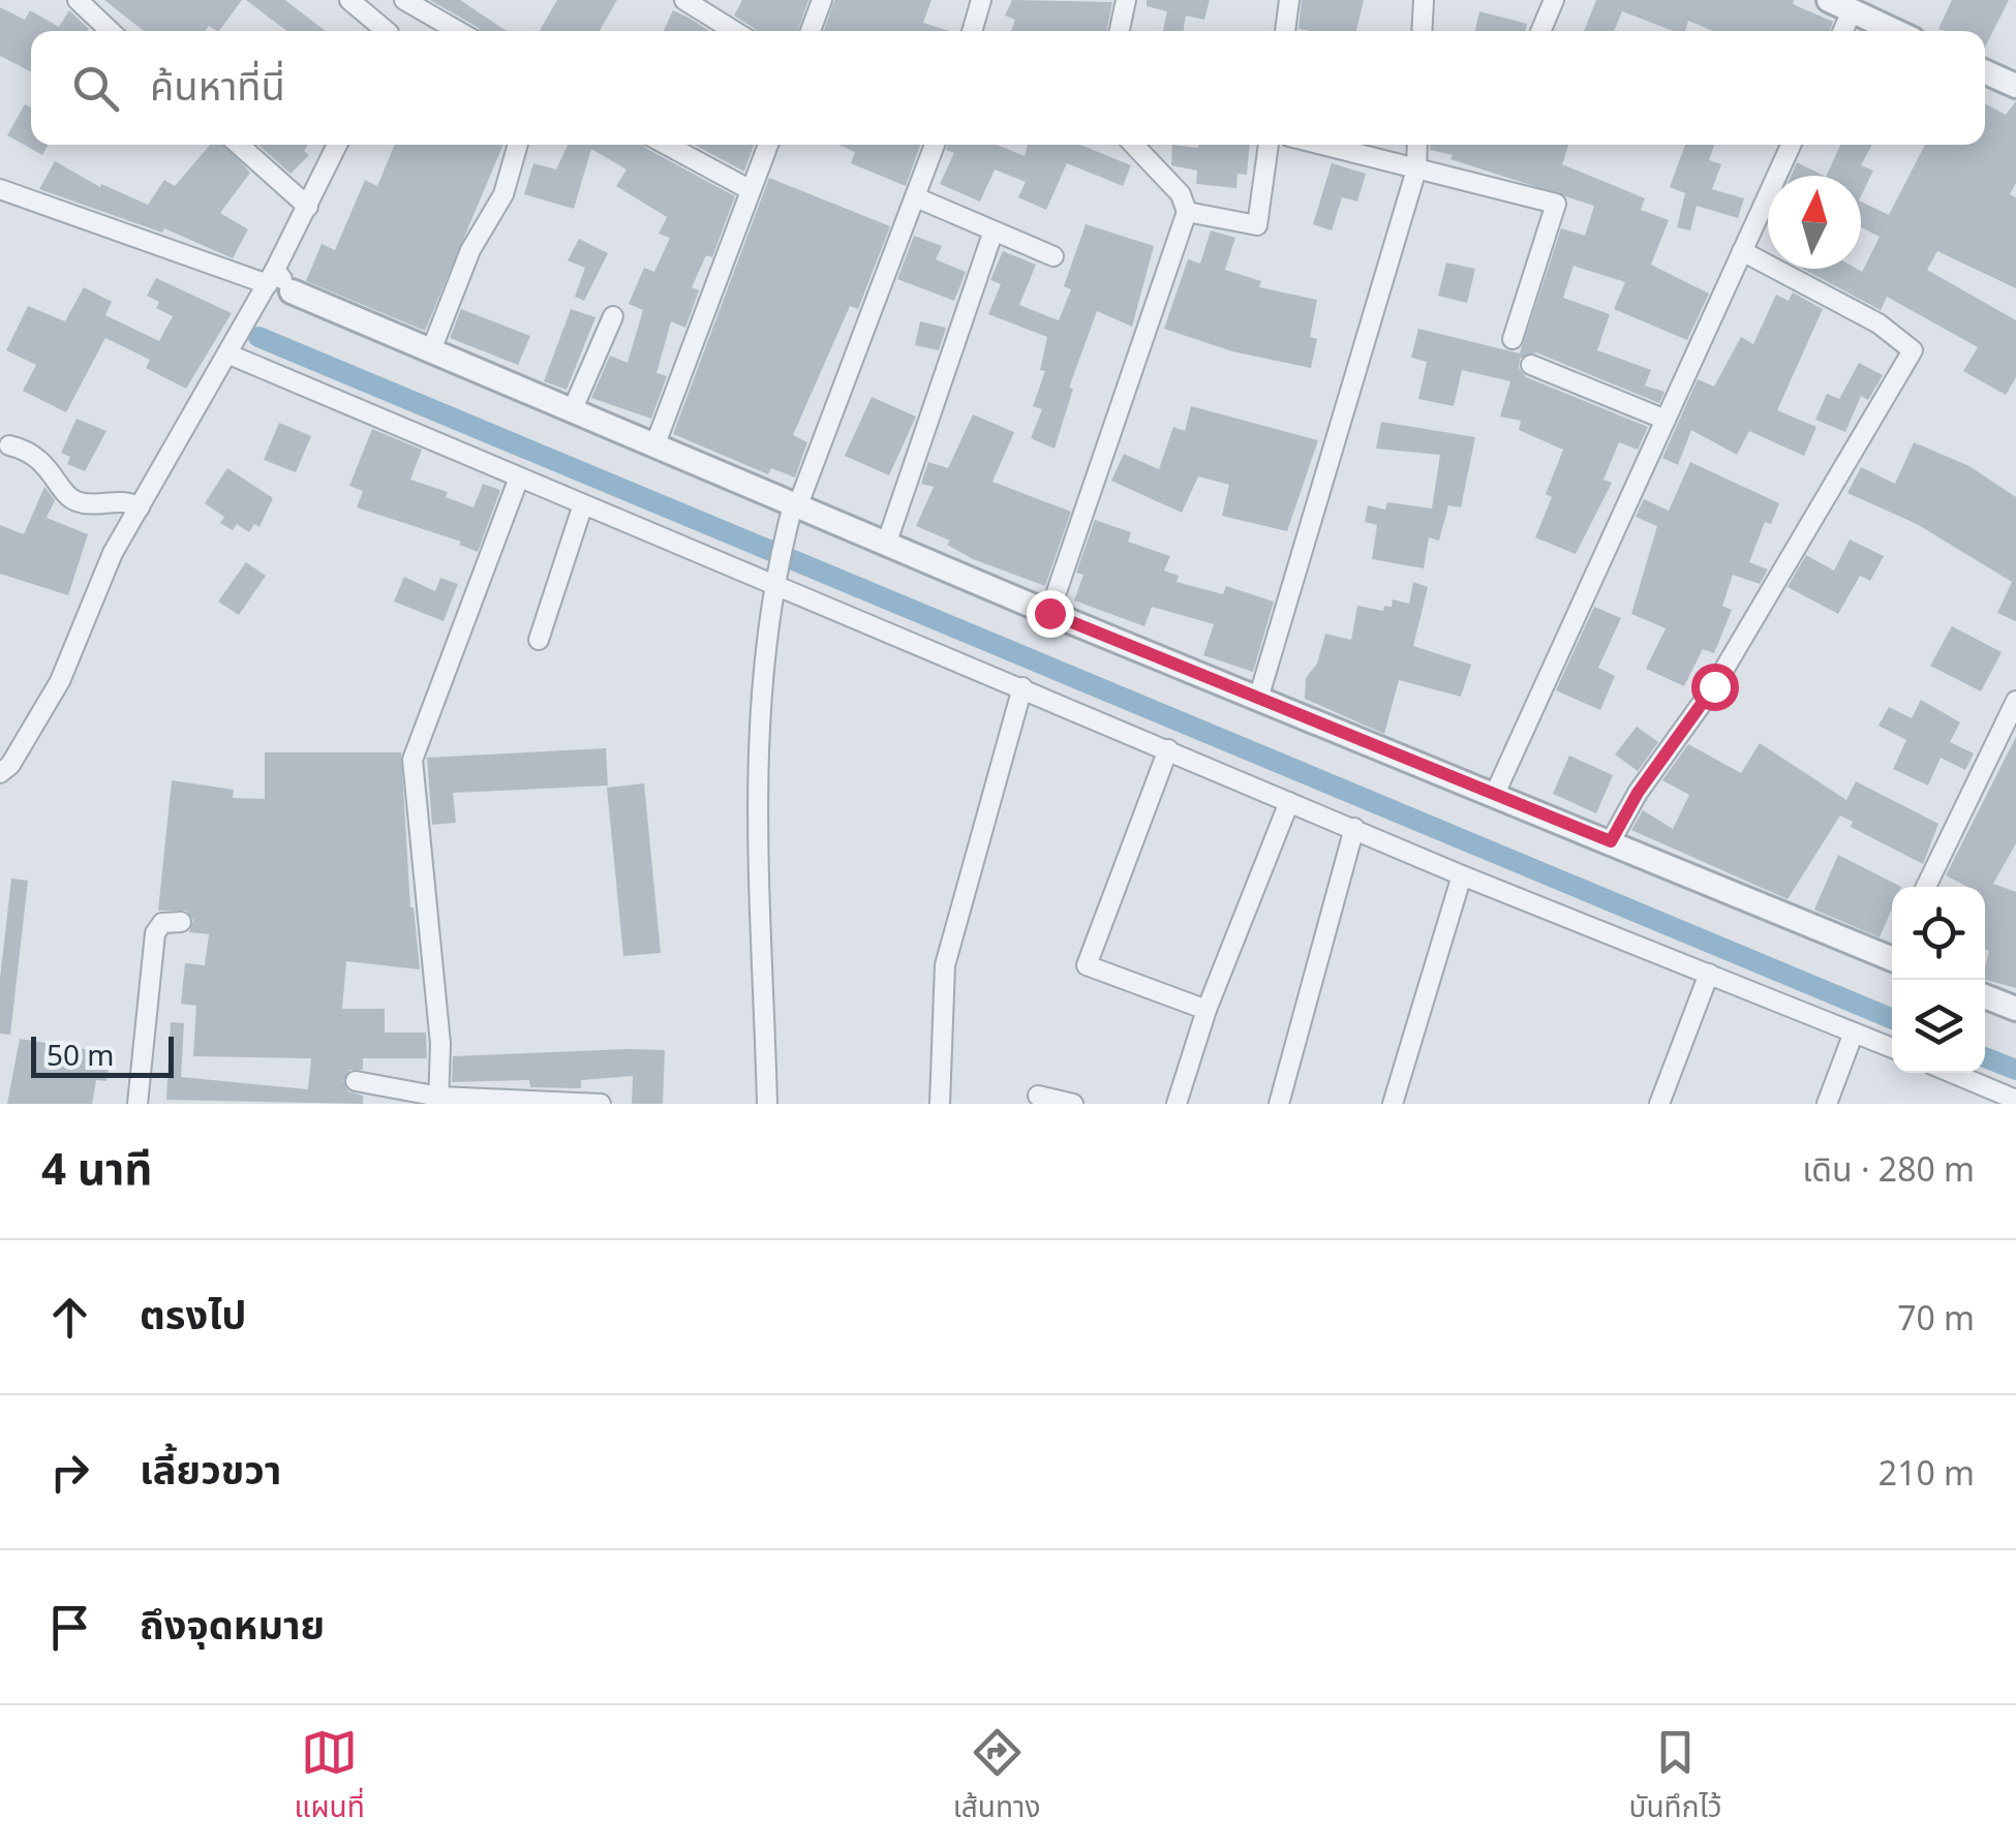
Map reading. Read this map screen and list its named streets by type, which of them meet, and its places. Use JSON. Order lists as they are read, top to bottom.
{
  "scale_bar": "50 m",
  "north": "top",
  "page": {
    "search": "ค้นหาที่นี่",
    "scale": "50 m",
    "heading": ["4 นาที", "เดิน · 280 m"],
    "list": [
      ["ตรงไป", "70 m"],
      ["เลี้ยวขวา", "210 m"],
      "ถึงจุดหมาย"
    ],
    "nav": ["แผนที่", "เส้นทาง", "บันทึกไว้"]
  }
}
